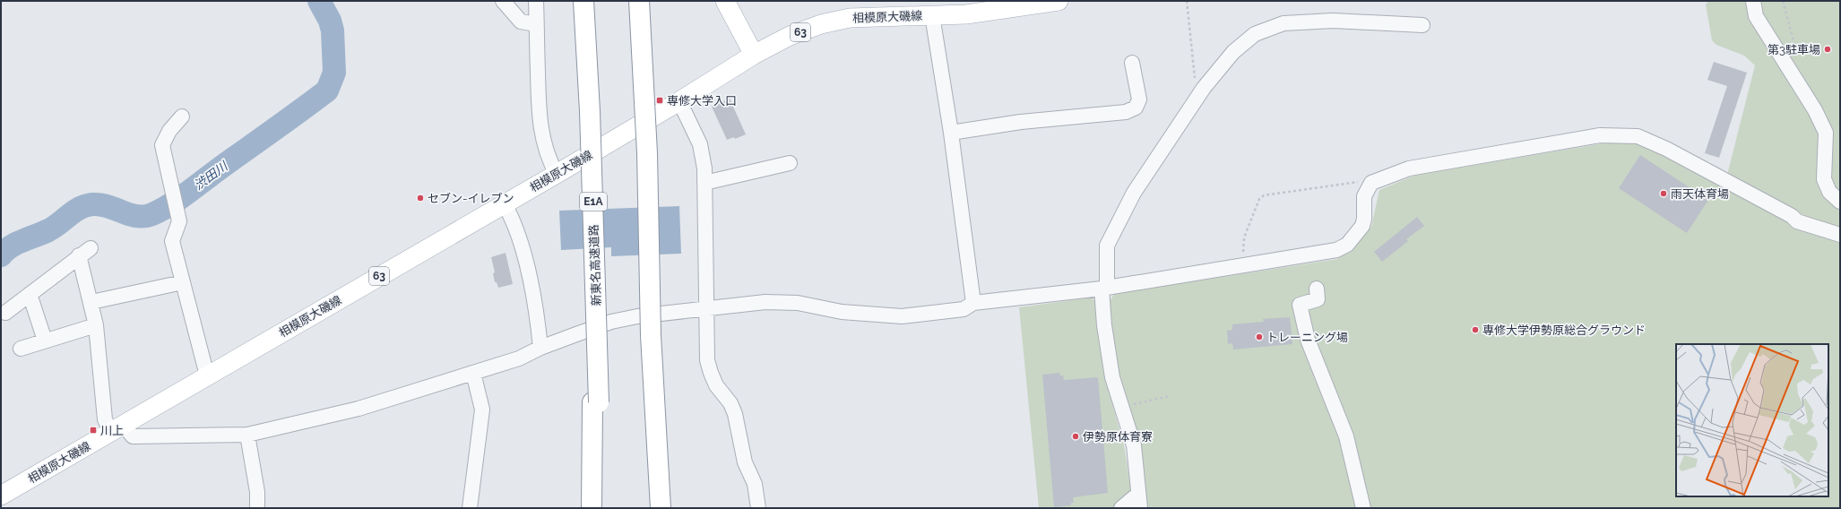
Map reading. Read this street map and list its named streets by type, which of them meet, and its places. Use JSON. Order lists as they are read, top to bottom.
{
  "streets": {
    "highway": ["E1A", "新東名高速道路"],
    "main road": ["相模原大磯線", "63"]
  },
  "water": ["渋田川"],
  "places": {
    "other": [
      "第3駐車場",
      "雨天体育場",
      "セブン-イレブン",
      "専修大学伊勢原総合グラウンド",
      "トレーニング場",
      "伊勢原体育寮"
    ],
    "transit": ["専修大学入口", "川上"]
  }
}
